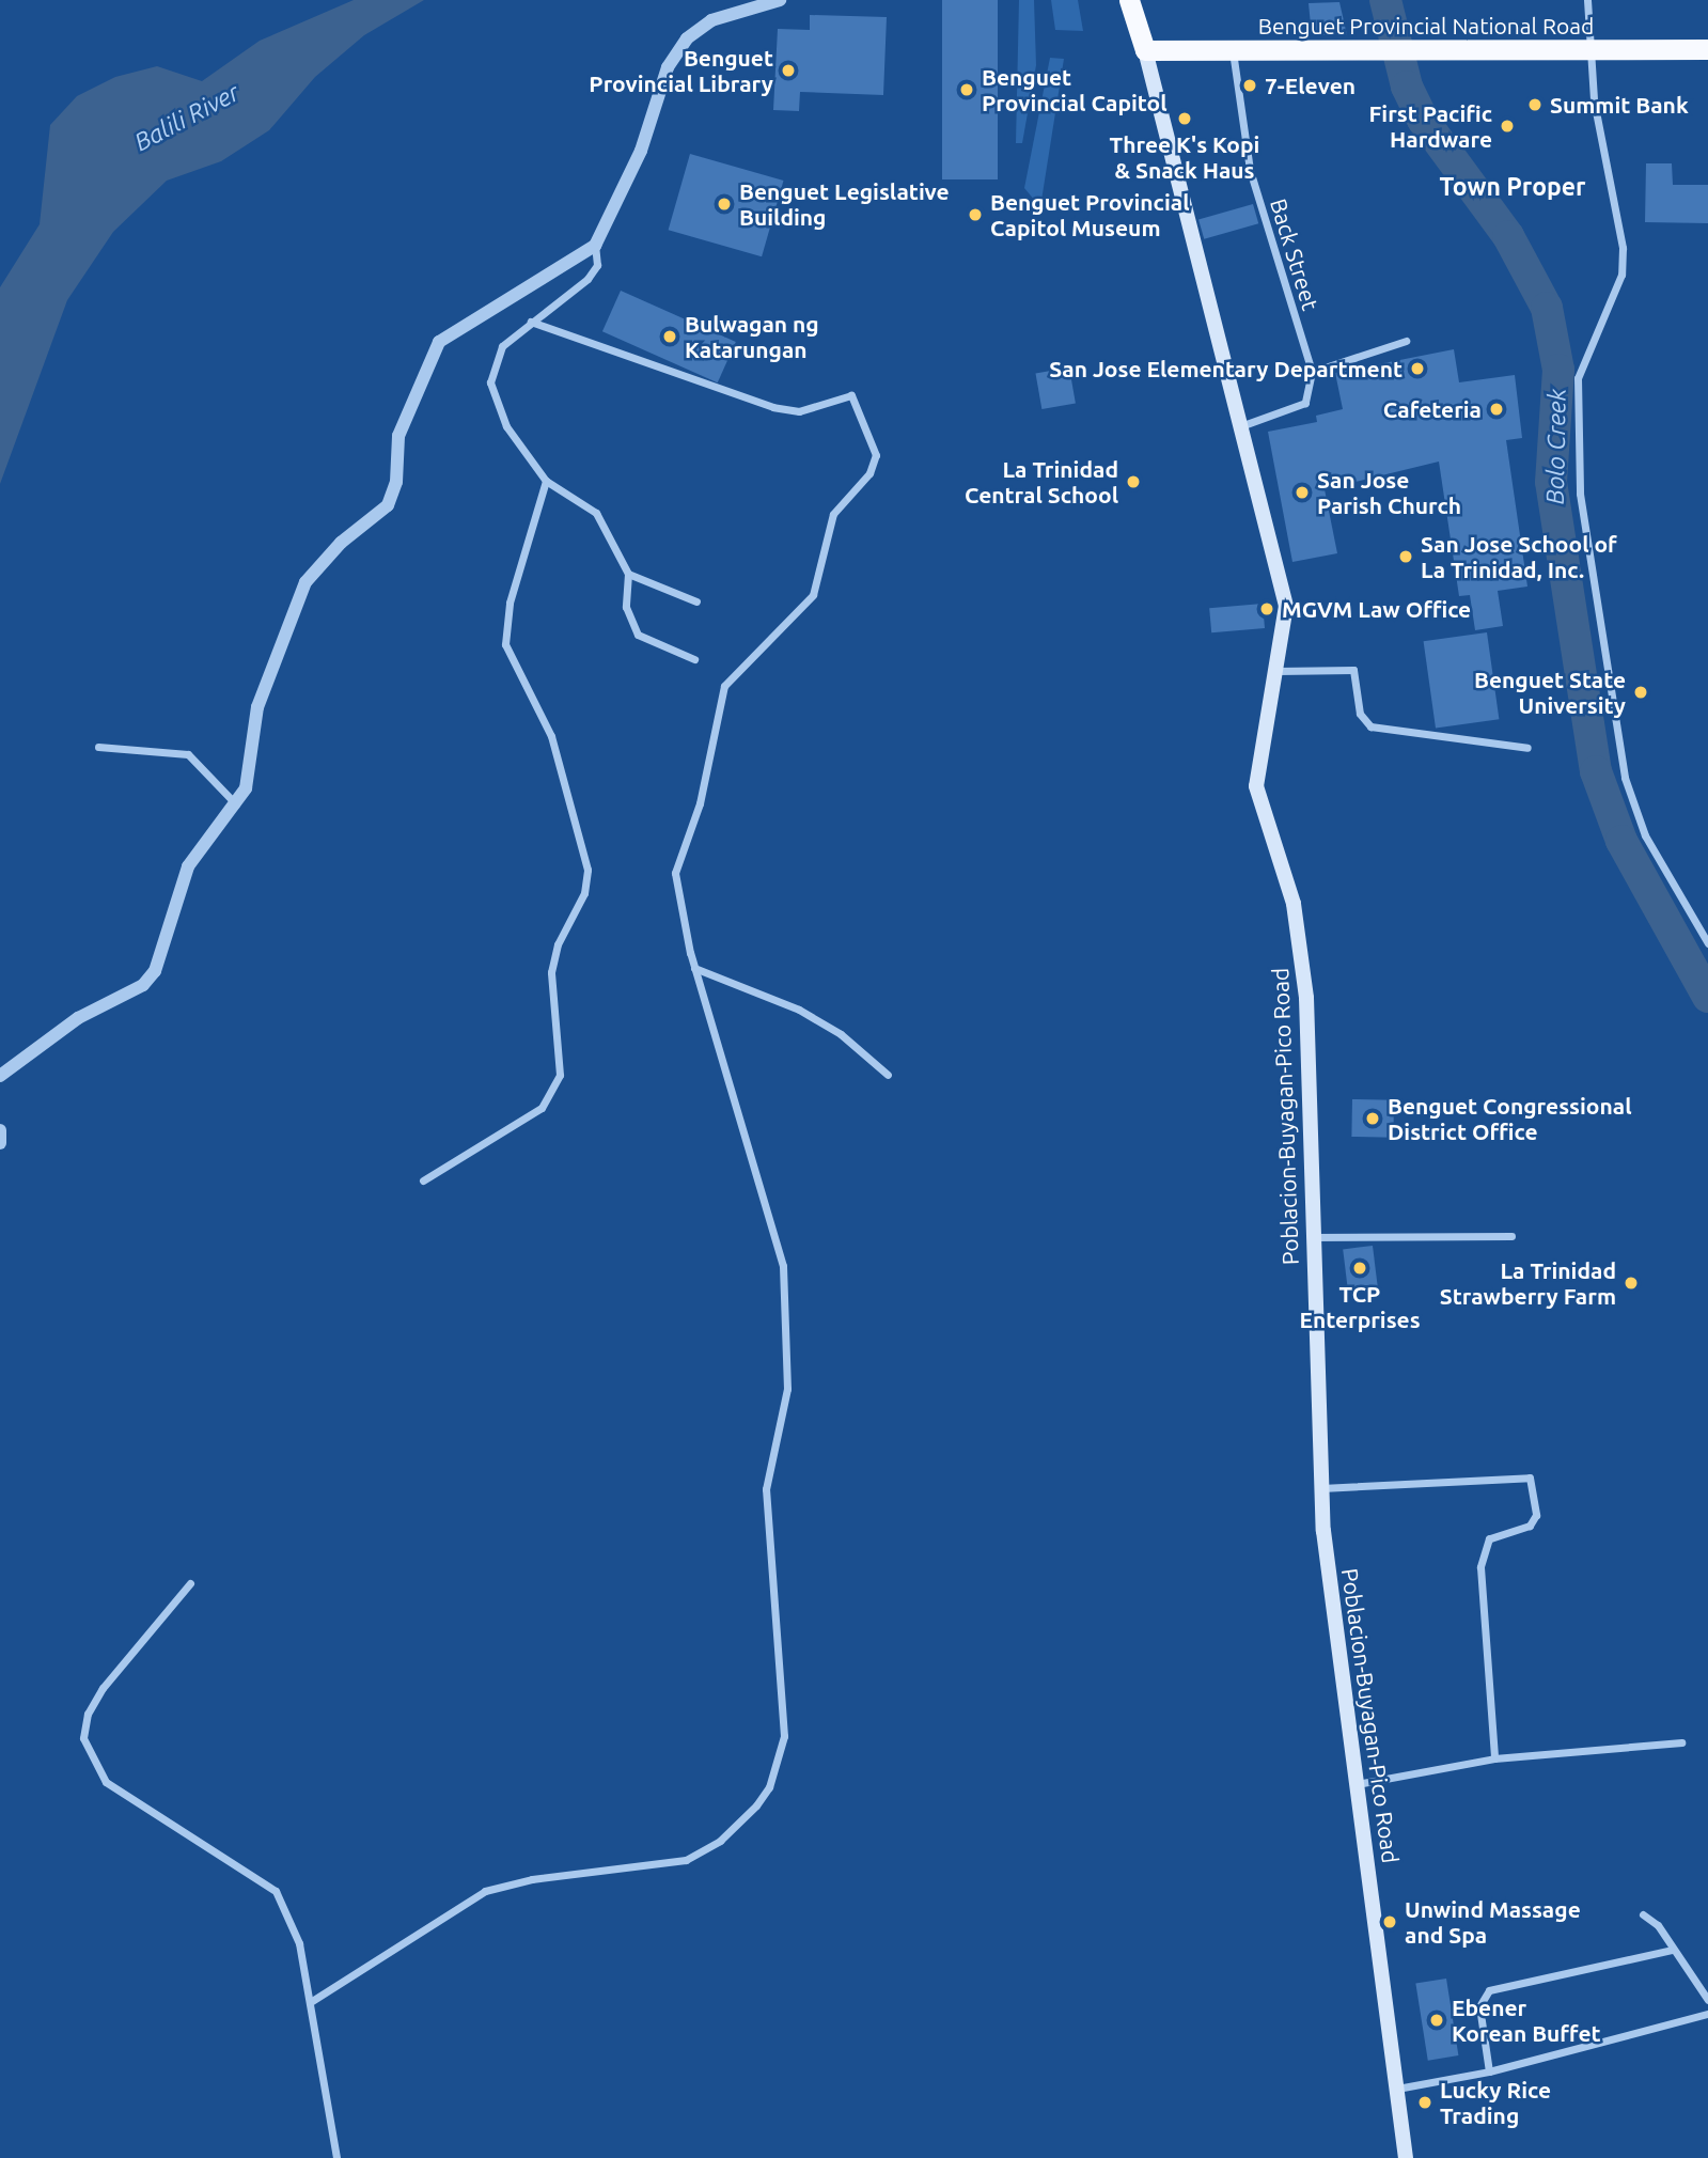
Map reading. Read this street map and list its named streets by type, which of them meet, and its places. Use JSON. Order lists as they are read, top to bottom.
{
  "streets": {
    "highway": ["Benguet Provincial National Road"],
    "main road": ["Poblacion-Buyagan-Pico Road"],
    "street": ["Back Street"]
  },
  "crossings": [
    ["Benguet Provincial National Road", "Back Street"],
    ["Benguet Provincial National Road", "Poblacion-Buyagan-Pico Road"]
  ],
  "districts": ["Town Proper"],
  "water": ["Balili River", "Bolo Creek"],
  "places": [
    "Benguet Provincial Library",
    "7-Eleven",
    "Benguet Provincial Capitol",
    "Summit Bank",
    "Three K's Kopi & Snack Haus",
    "First Pacific Hardware",
    "Benguet Legislative Building",
    "Benguet Provincial Capitol Museum",
    "Bulwagan ng Katarungan",
    "San Jose Elementary Department",
    "Cafeteria",
    "La Trinidad Central School",
    "San Jose Parish Church",
    "San Jose School of La Trinidad, Inc.",
    "MGVM Law Office",
    "Benguet State University",
    "Benguet Congressional District Office",
    "TCP Enterprises",
    "La Trinidad Strawberry Farm",
    "Unwind Massage and Spa",
    "Ebener Korean Buffet",
    "Lucky Rice Trading"
  ]
}
